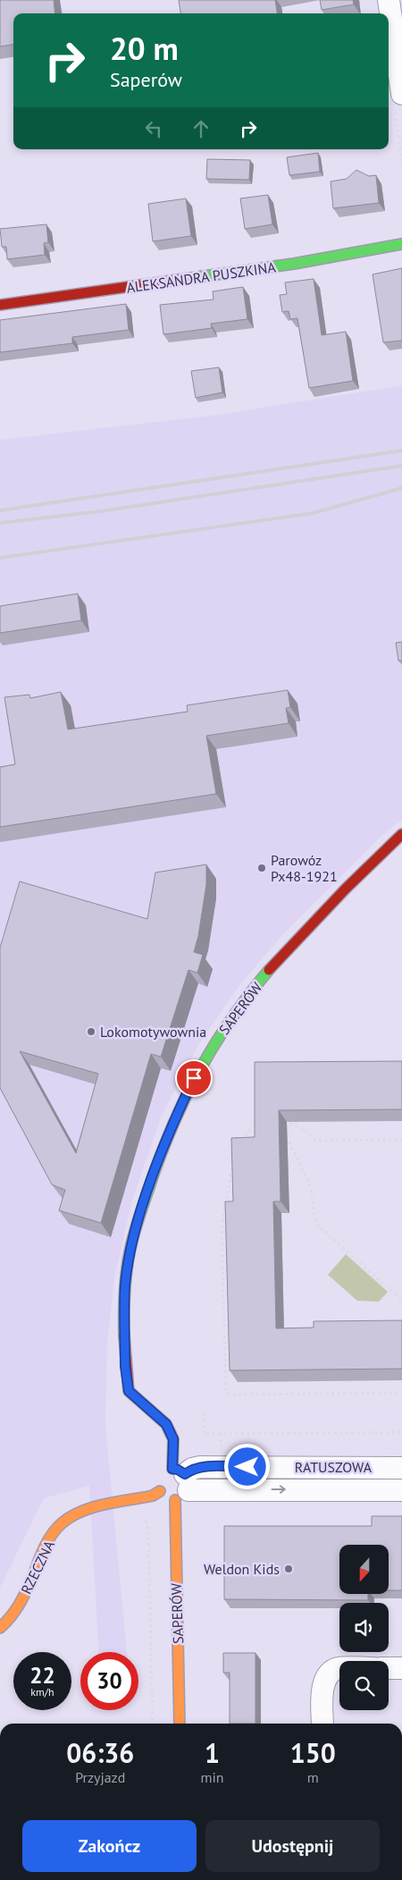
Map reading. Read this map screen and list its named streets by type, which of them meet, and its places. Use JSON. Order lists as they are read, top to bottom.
{
  "streets": {
    "street": [
      "ALEKSANDRA PUSZKINA",
      "SAPERÓW",
      "RATUSZOWA",
      "RZECZNA"
    ]
  },
  "crossings": [
    ["SAPERÓW", "RATUSZOWA"],
    ["SAPERÓW", "RZECZNA"],
    ["RATUSZOWA", "RZECZNA"]
  ],
  "places": ["Parowóz Px48-1921", "Lokomotywownia", "Weldon Kids"],
  "north": "bottom",
  "page": {
    "turn": ["20 m", "Saperów"],
    "speed": "22 km/h",
    "limit": "30",
    "eta": [
      "06:36",
      "Przyjazd",
      "1",
      "min",
      "150",
      "m"
    ],
    "buttons": ["Zakończ", "Udostępnij"]
  }
}
